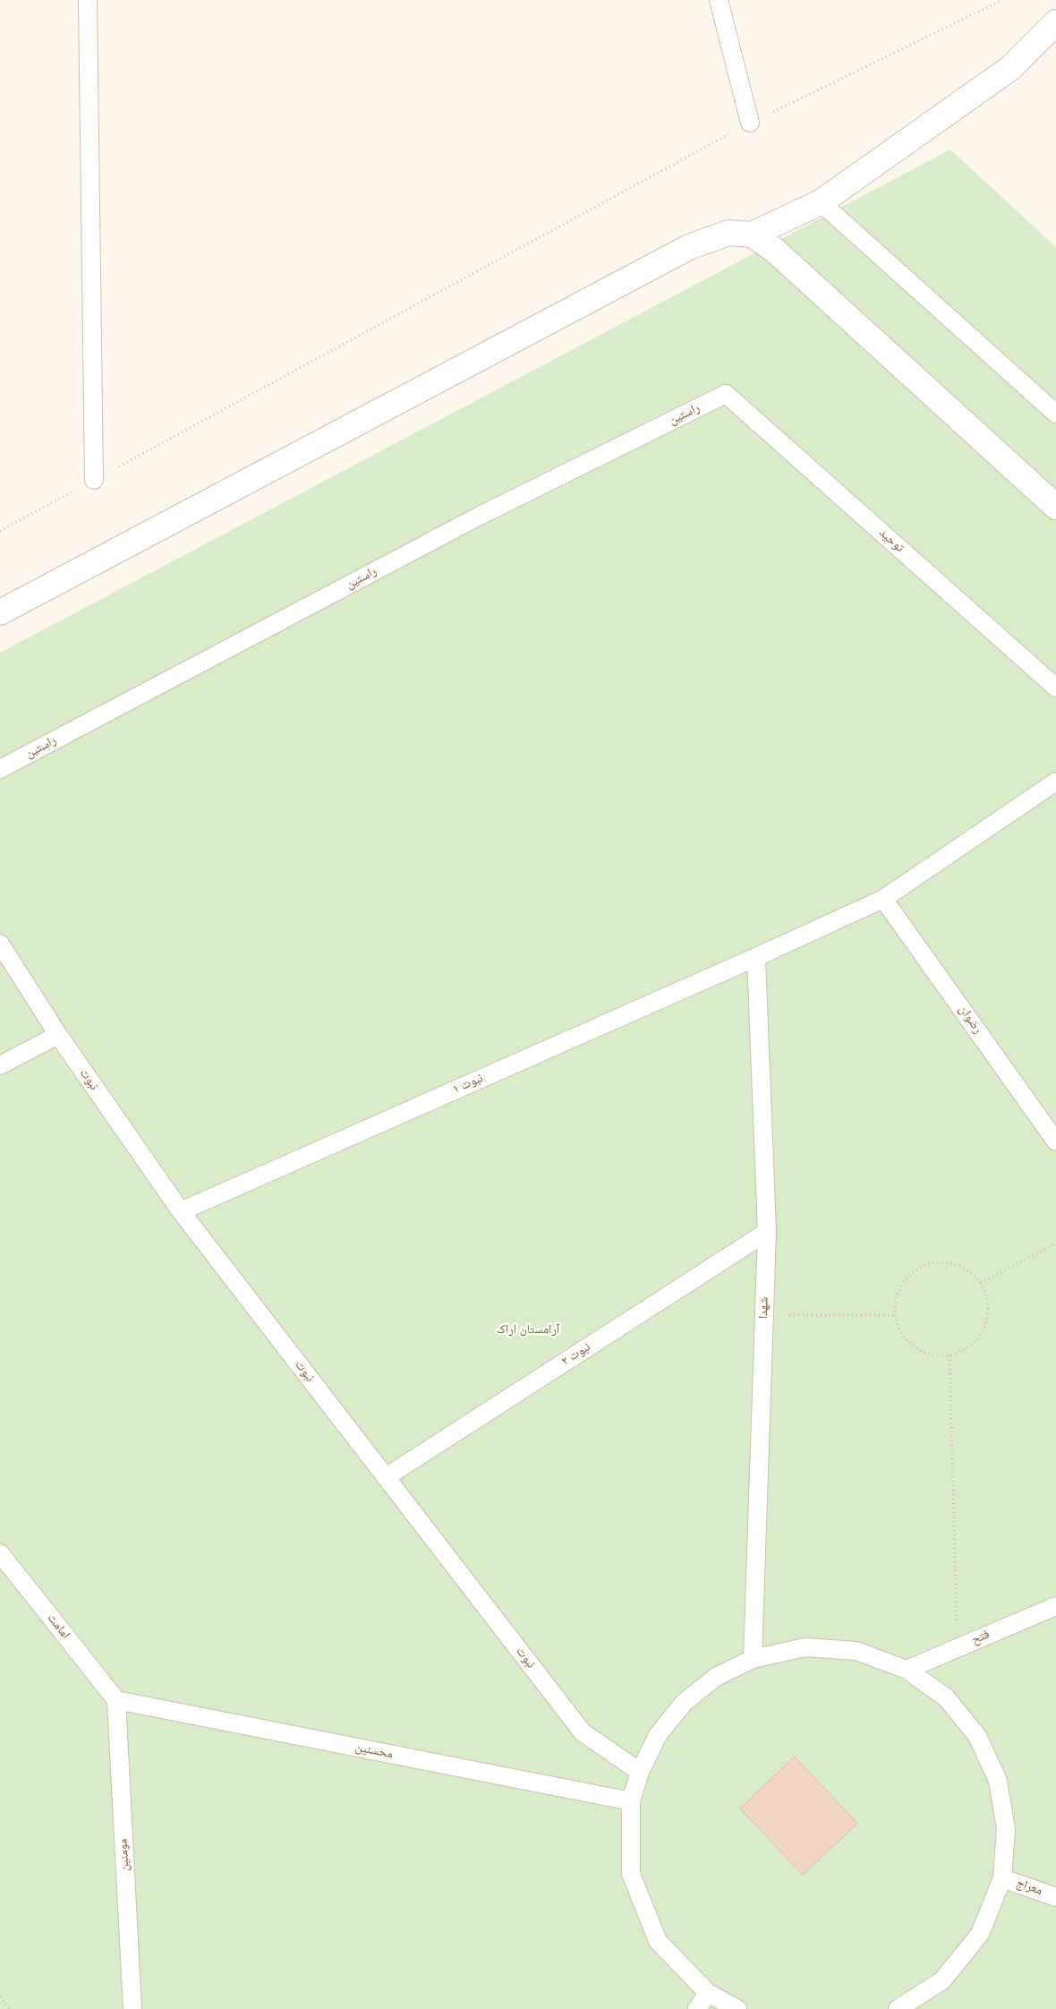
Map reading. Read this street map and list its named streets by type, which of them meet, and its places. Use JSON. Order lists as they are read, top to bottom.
{
  "streets": {
    "lane": [
      "راستین",
      "توحید",
      "رضوان",
      "نبوت",
      "نبوت ۱",
      "شهدا",
      "نبوت ۲",
      "امامت",
      "فتح",
      "محسنین",
      "مومنین",
      "معراج"
    ]
  },
  "crossings": [
    ["راستین", "توحید"],
    ["رضوان", "نبوت ۱"],
    ["نبوت", "نبوت ۱"],
    ["نبوت", "نبوت ۲"],
    ["نبوت ۱", "شهدا"],
    ["شهدا", "نبوت ۲"],
    ["امامت", "محسنین"],
    ["امامت", "مومنین"],
    ["محسنین", "مومنین"]
  ],
  "parks": ["آرامستان اراک"]
}
